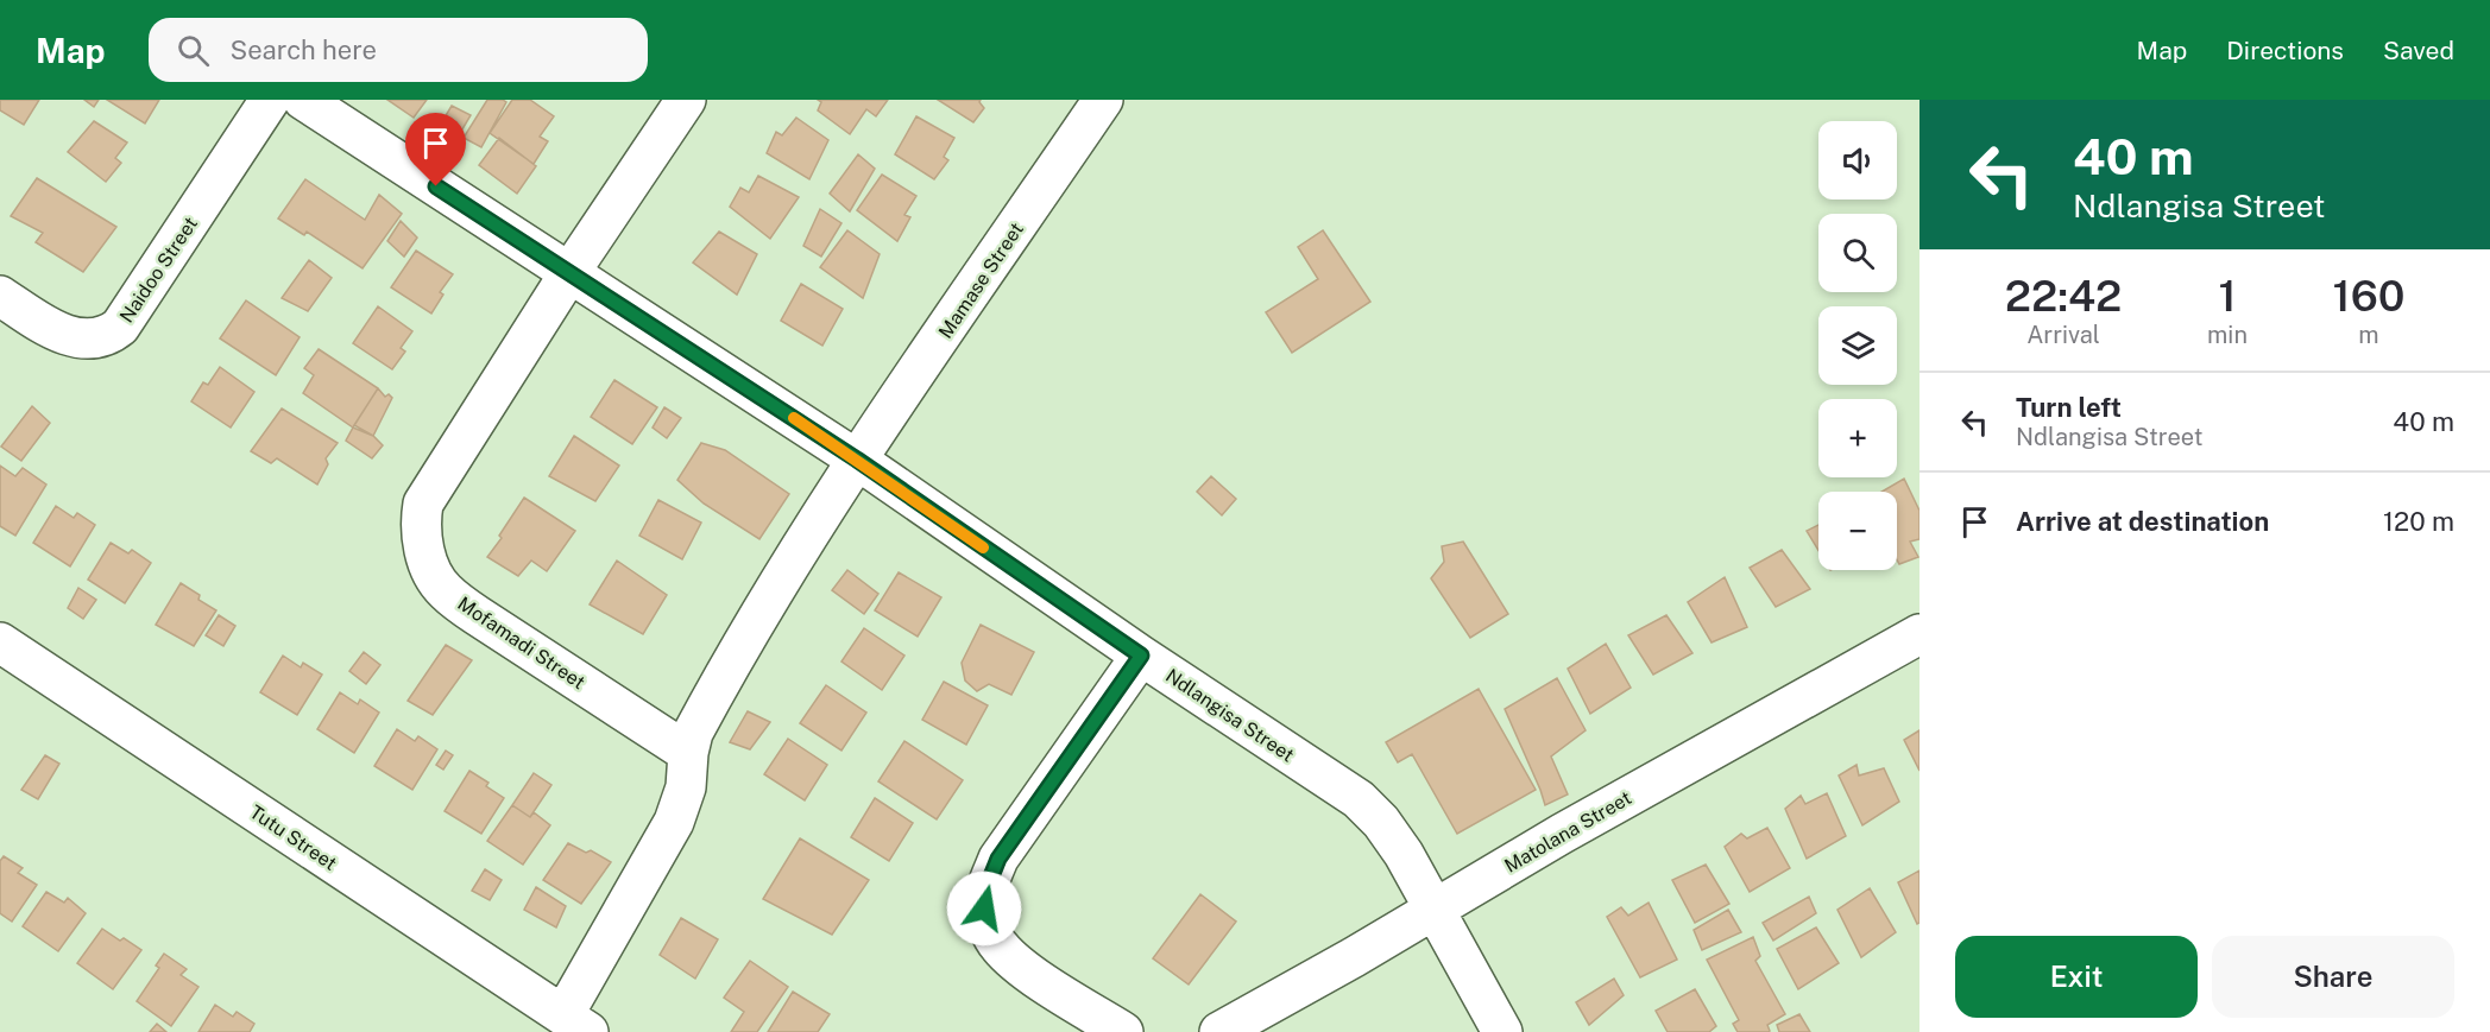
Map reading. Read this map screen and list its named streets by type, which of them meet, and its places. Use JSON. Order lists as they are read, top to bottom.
{
  "streets": {
    "street": [
      "Naidoo Street",
      "Mamase Street",
      "Mofamadi Street",
      "Ndlangisa Street",
      "Matolana Street",
      "Tutu Street"
    ]
  },
  "crossings": [
    ["Mamase Street", "Ndlangisa Street"],
    ["Mofamadi Street", "Ndlangisa Street"],
    ["Ndlangisa Street", "Matolana Street"]
  ],
  "page": {
    "header": "Map",
    "search": "Search here",
    "nav": ["Map", "Directions", "Saved"],
    "turn": ["40 m", "Ndlangisa Street"],
    "map_buttons": ["+", "−"],
    "eta": [
      "22:42",
      "Arrival",
      "1",
      "min",
      "160",
      "m"
    ],
    "list": [
      {
        "name": "Turn left",
        "note": "Ndlangisa Street",
        "value": "40 m"
      },
      {
        "name": "Arrive at destination",
        "value": "120 m"
      }
    ],
    "buttons": ["Exit", "Share"]
  }
}
